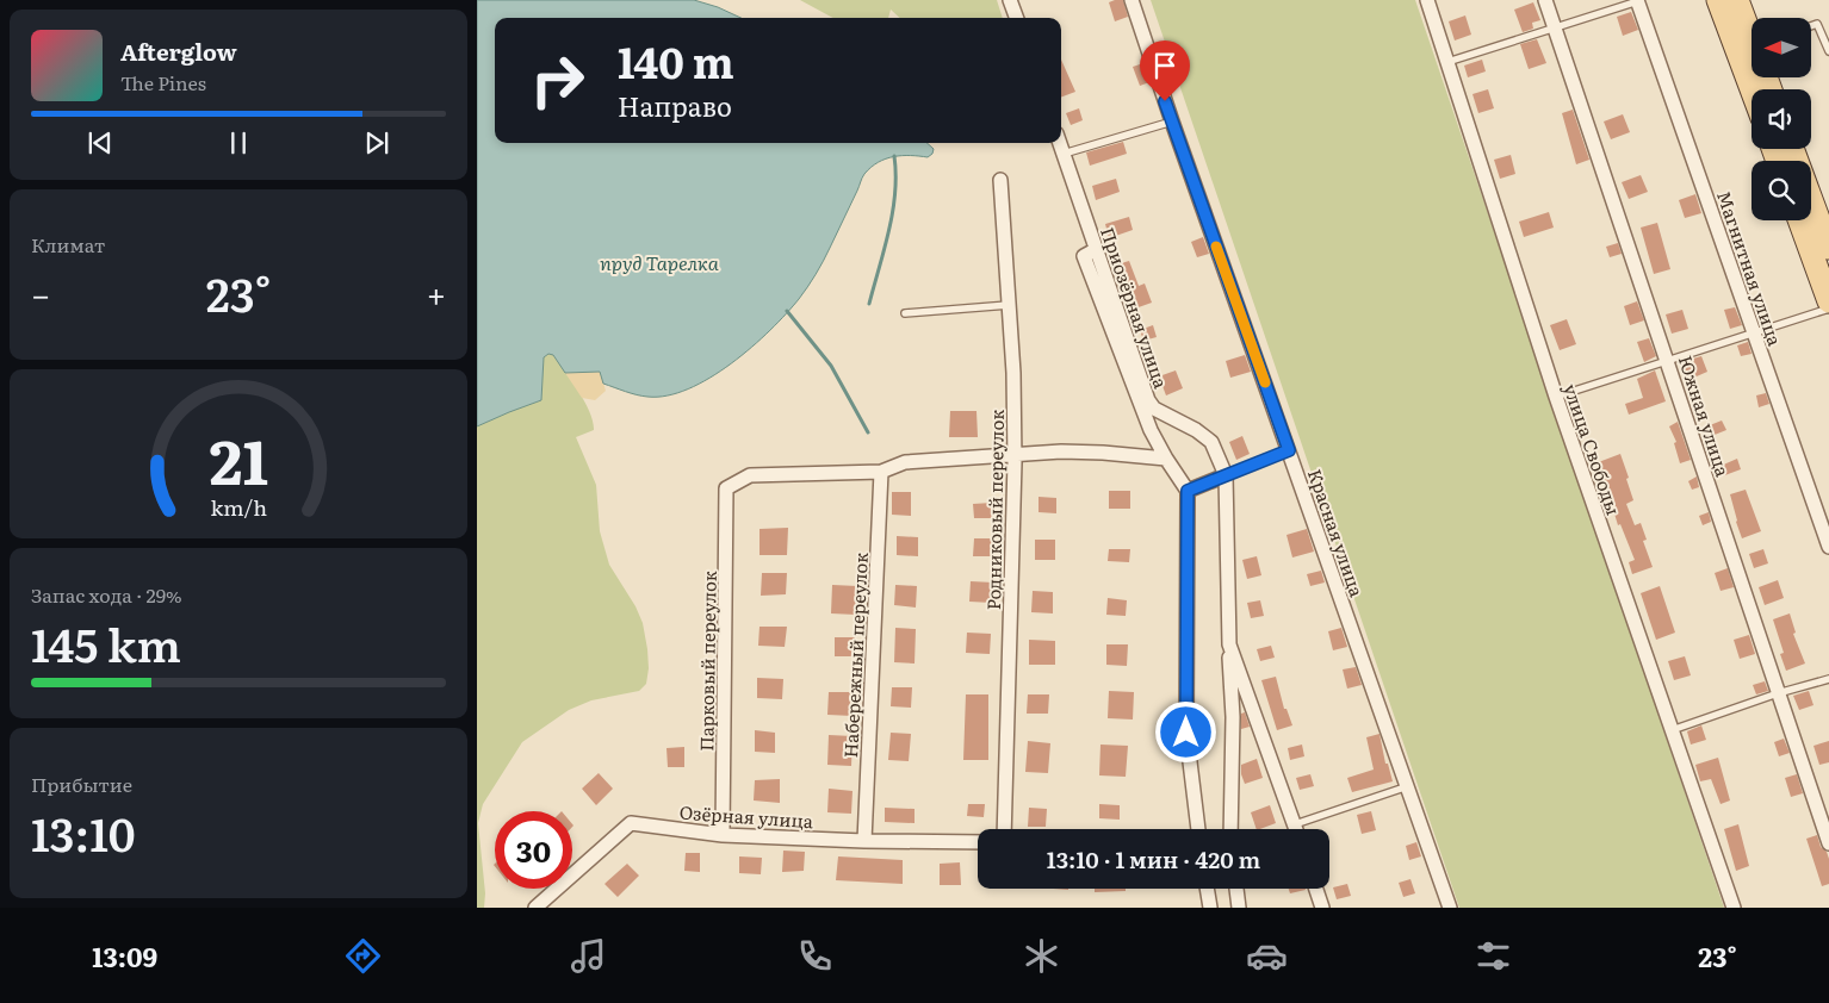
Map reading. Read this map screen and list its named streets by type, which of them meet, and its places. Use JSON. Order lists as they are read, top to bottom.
{
  "streets": {
    "street": [
      "Магнитная улица",
      "Приозёрная улица",
      "Южная улица",
      "улица Свободы",
      "Родниковый переулок",
      "Красная улица",
      "Набережный переулок",
      "Парковый переулок",
      "Озёрная улица"
    ]
  },
  "crossings": [
    ["Набережный переулок", "Парковый переулок"],
    ["Набережный переулок", "Озёрная улица"],
    ["Парковый переулок", "Озёрная улица"]
  ],
  "water": ["пруд Тарелка"],
  "north": "left",
  "page": {
    "turn": ["140 m", "Направо"],
    "song": ["Afterglow", "The Pines"],
    "tile": [
      "Климат",
      ["Запас хода · 29%", "145 km"],
      ["Прибытие", "13:10"]
    ],
    "heat": ["−", "23°", "+"],
    "limit": "30",
    "trip": "13:10 · 1 мин · 420 m",
    "tabs": ["13:09", "23°"],
    "gauge": ["21", "km/h"]
  }
}
